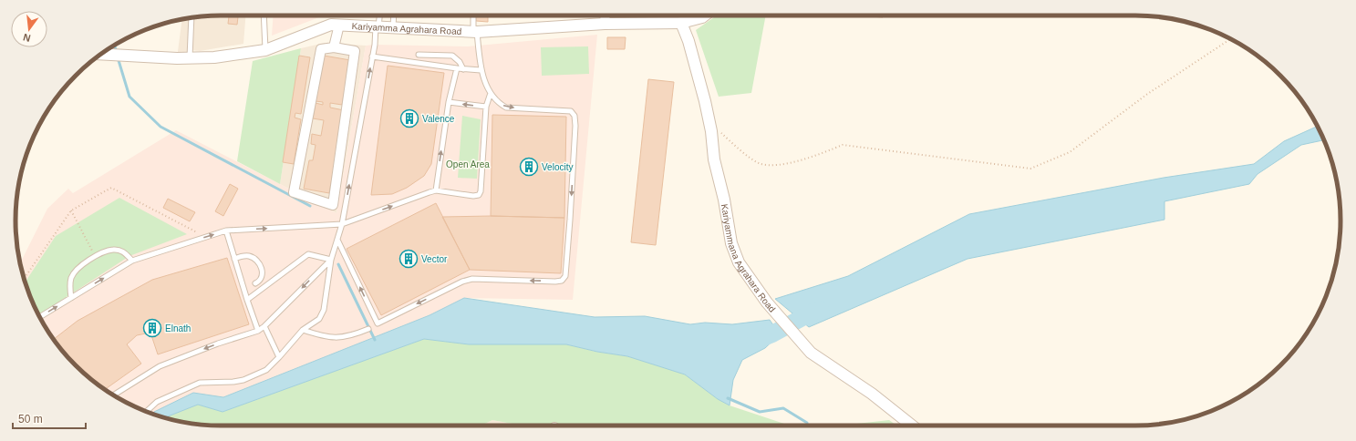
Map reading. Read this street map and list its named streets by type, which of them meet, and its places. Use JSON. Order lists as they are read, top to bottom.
{
  "streets": {
    "street": ["Kariyamma Agrahara Road", "Kariyammana Agrahara Road"]
  },
  "crossings": [
    ["Kariyamma Agrahara Road", "Kariyammana Agrahara Road"]
  ],
  "parks": ["Open Area"],
  "places": {
    "building": [
      "Valence",
      "Velocity",
      "Vector",
      "Elnath"
    ]
  },
  "scale_bar": "50 m",
  "north": "bottom"
}
